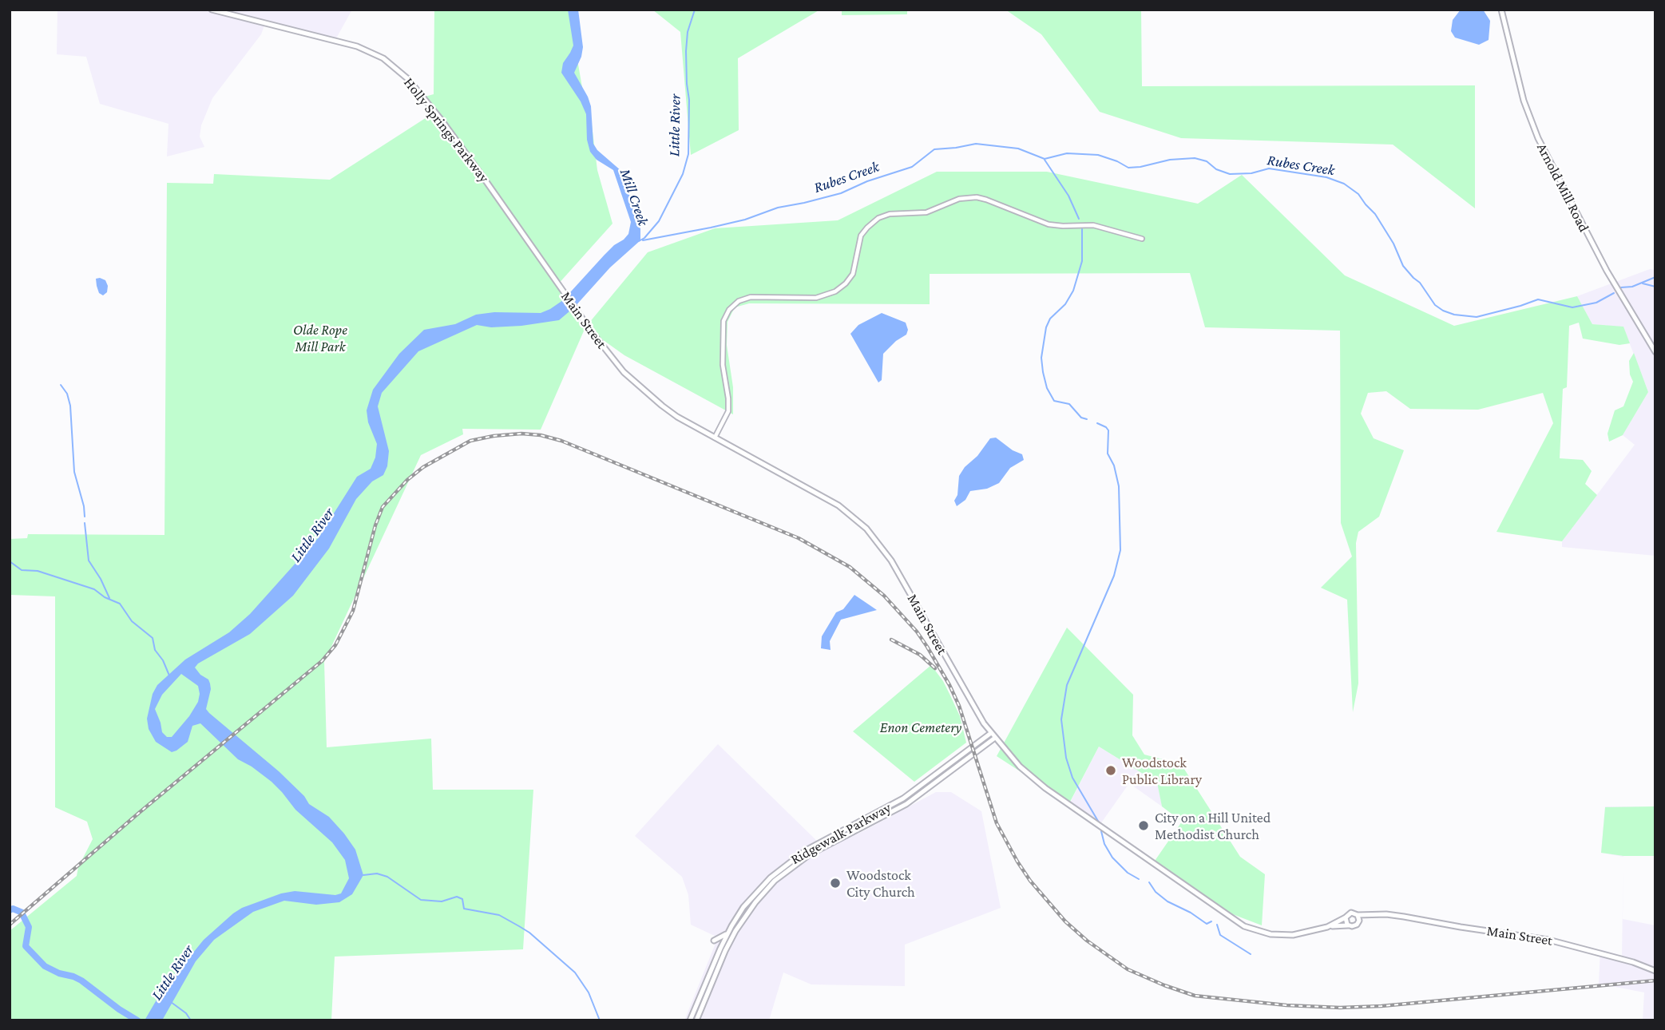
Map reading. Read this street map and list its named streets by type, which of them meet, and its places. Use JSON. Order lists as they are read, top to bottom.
{
  "streets": {
    "main road": [
      "Holly Springs Parkway",
      "Arnold Mill Road",
      "Main Street",
      "Ridgewalk Parkway"
    ]
  },
  "crossings": [
    ["Holly Springs Parkway", "Main Street"],
    ["Main Street", "Ridgewalk Parkway"]
  ],
  "water": ["Little River", "Rubes Creek", "Mill Creek"],
  "parks": ["Olde Rope Mill Park", "Enon Cemetery"],
  "places": ["Woodstock Public Library", "City on a Hill United Methodist Church", "Woodstock City Church"]
}
